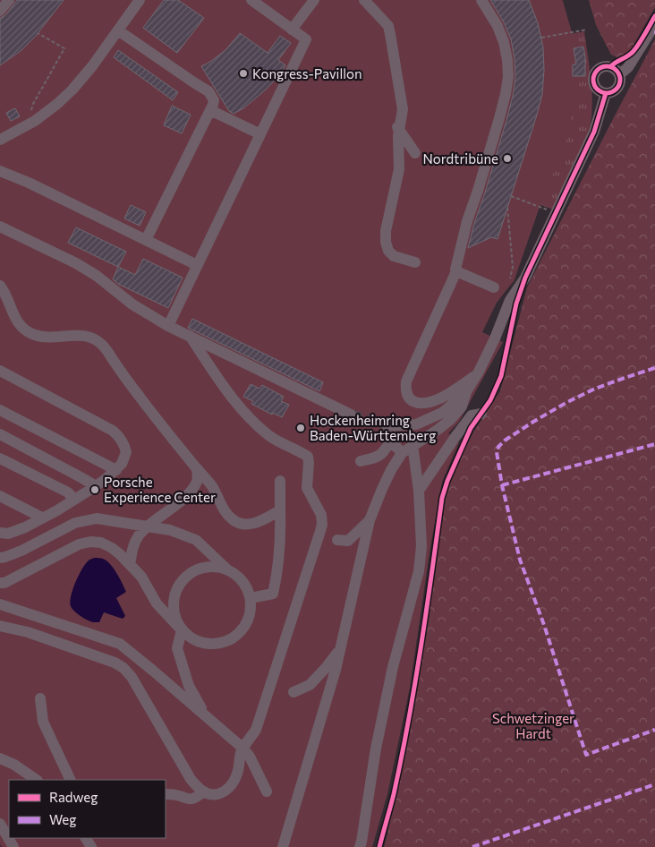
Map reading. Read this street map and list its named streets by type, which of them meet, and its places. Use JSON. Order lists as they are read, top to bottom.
{
  "parks": ["Schwetzinger Hardt"],
  "places": [
    "Kongress-Pavillon",
    "Nordtribüne",
    "Hockenheimring Baden-Württemberg",
    "Porsche Experience Center"
  ],
  "legend": ["Radweg", "Weg"]
}
